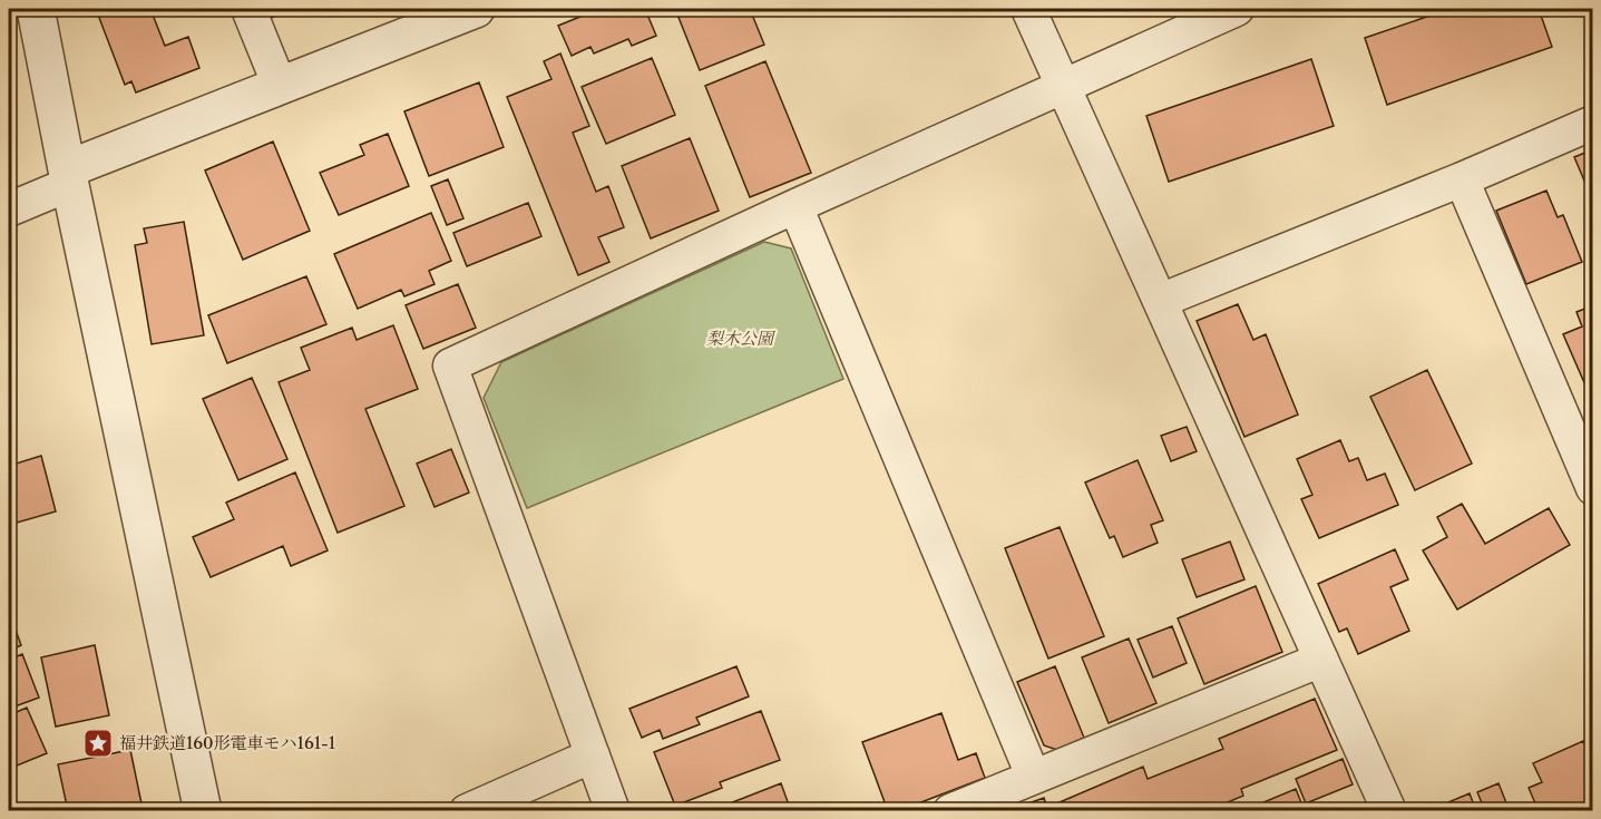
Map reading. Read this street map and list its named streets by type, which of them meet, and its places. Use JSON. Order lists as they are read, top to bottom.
{
  "parks": ["梨木公園"],
  "places": {
    "place": ["福井鉄道160形電車モハ161-1"]
  }
}
